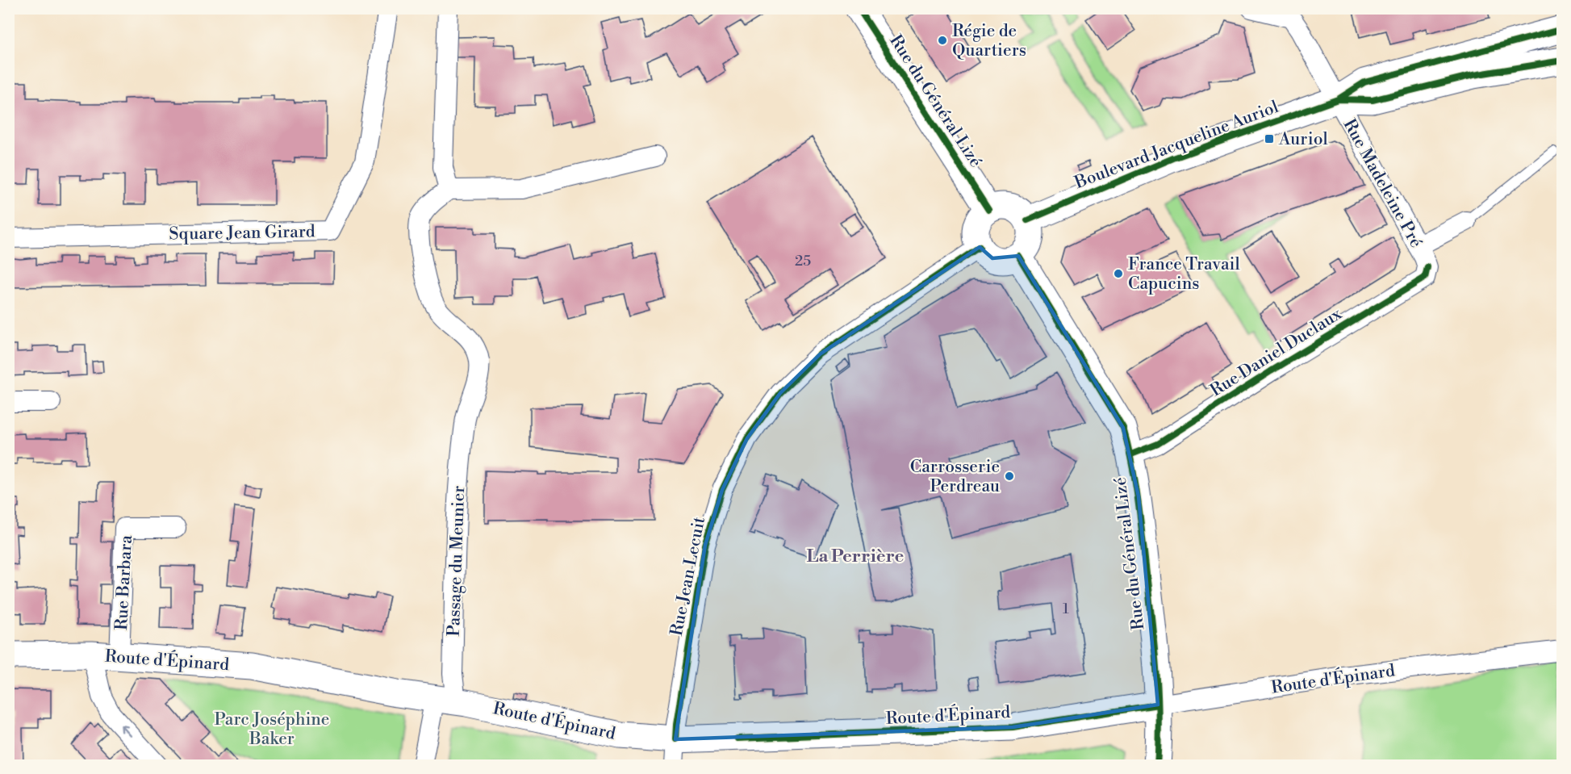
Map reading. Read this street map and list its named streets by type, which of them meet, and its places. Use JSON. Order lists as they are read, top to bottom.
{
  "streets": {
    "main road": ["Rue du Général Lizé", "Boulevard Jacqueline Auriol", "Route d'Épinard"],
    "street": [
      "Rue Madeleine Pré",
      "Square Jean Girard",
      "Rue Daniel Duclaux",
      "Passage du Meunier",
      "Rue Jean Lecuit",
      "Rue Barbara"
    ]
  },
  "crossings": [
    ["Rue du Général Lizé", "Boulevard Jacqueline Auriol"],
    ["Rue du Général Lizé", "Rue Daniel Duclaux"],
    ["Rue du Général Lizé", "Rue Jean Lecuit"],
    ["Rue du Général Lizé", "Route d'Épinard"],
    ["Boulevard Jacqueline Auriol", "Rue Madeleine Pré"],
    ["Boulevard Jacqueline Auriol", "Rue Jean Lecuit"],
    ["Rue Madeleine Pré", "Rue Daniel Duclaux"],
    ["Passage du Meunier", "Route d'Épinard"],
    ["Rue Jean Lecuit", "Route d'Épinard"],
    ["Rue Barbara", "Route d'Épinard"]
  ],
  "districts": ["La Perrière"],
  "parks": ["Parc Joséphine Baker"],
  "places": {
    "other": ["Régie de Quartiers", "France Travail Capucins", "Carrosserie Perdreau"],
    "transit": ["Auriol"]
  },
  "house_numbers": ["25", "1"]
}
